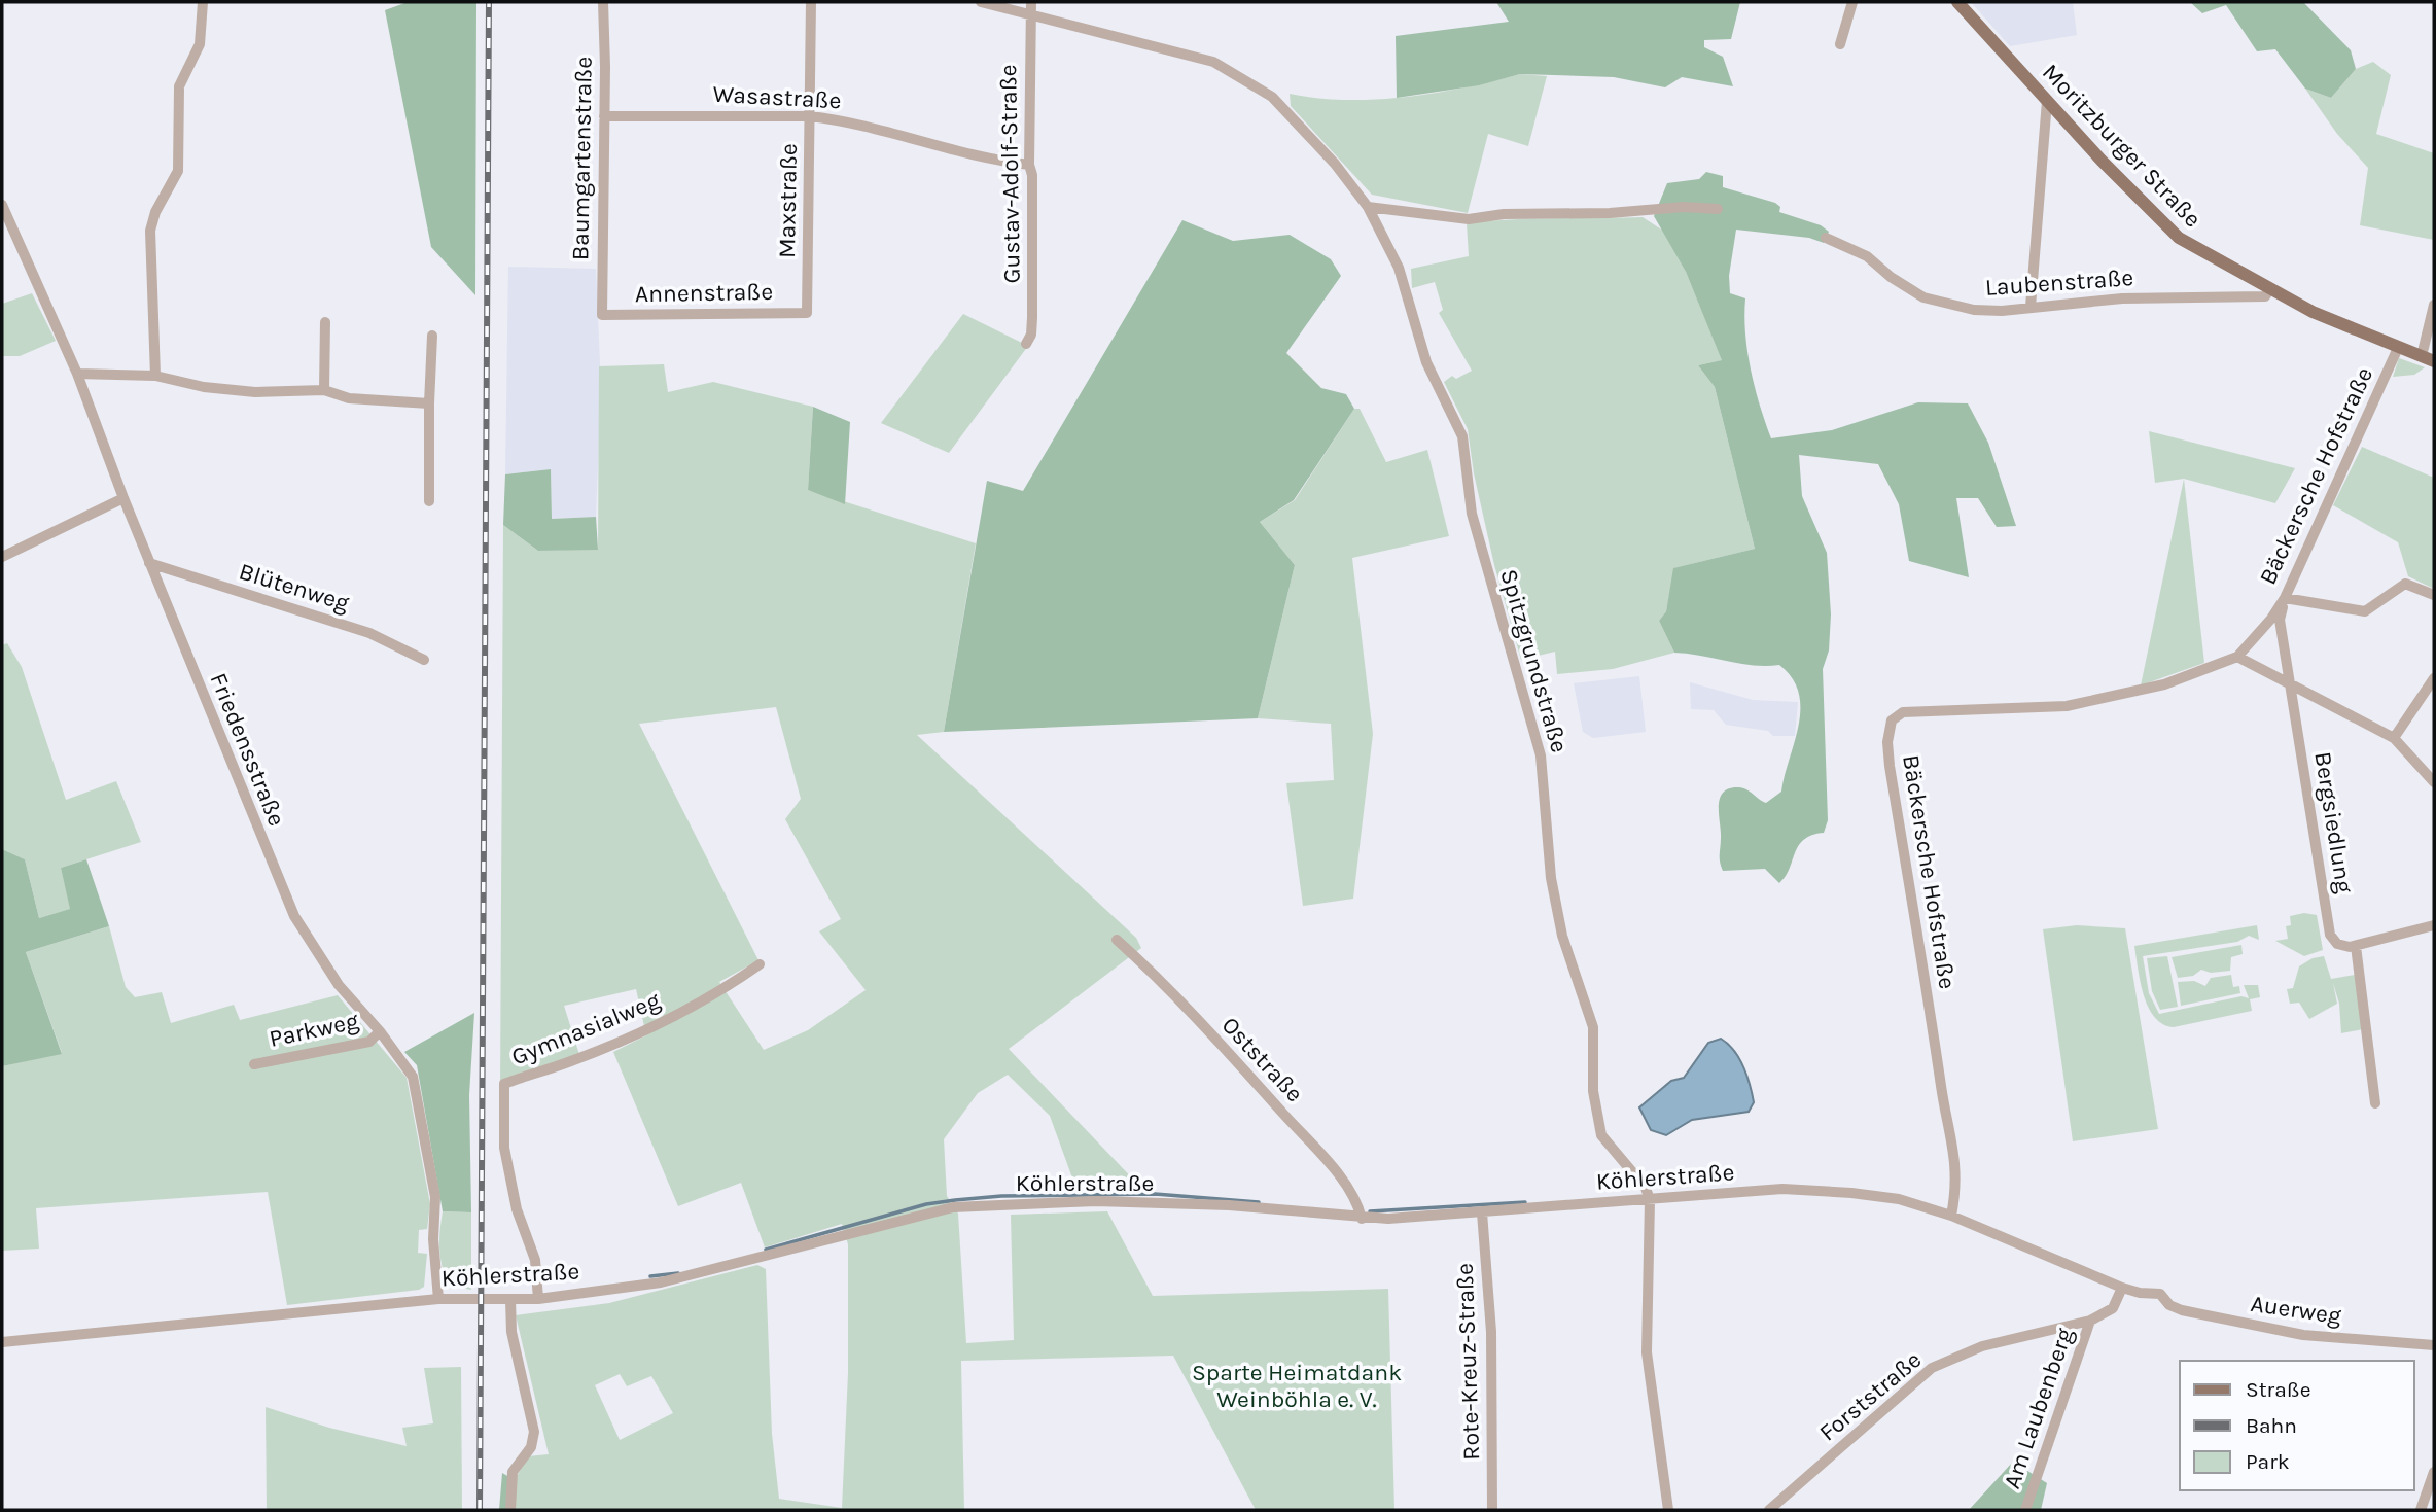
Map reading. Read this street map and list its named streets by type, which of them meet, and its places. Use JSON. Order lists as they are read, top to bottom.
{
  "streets": {
    "main road": ["Moritzburger Straße"],
    "street": [
      "Wasastraße",
      "Baumgartenstraße",
      "Gustav-Adolf-Straße",
      "Maxstraße",
      "Laubenstraße",
      "Annenstraße",
      "Bäckersche Hofstraße",
      "Blütenweg",
      "Spitzgrundstraße",
      "Friedensstraße",
      "Bergsiedlung",
      "Gymnasialweg",
      "Parkweg",
      "Oststraße",
      "Köhlerstraße",
      "Auerweg",
      "Rote-Kreuz-Straße",
      "Forststraße",
      "Am Laubenberg"
    ]
  },
  "crossings": [
    ["Wasastraße", "Baumgartenstraße"],
    ["Wasastraße", "Gustav-Adolf-Straße"],
    ["Wasastraße", "Maxstraße"],
    ["Moritzburger Straße", "Laubenstraße"],
    ["Moritzburger Straße", "Bäckersche Hofstraße"],
    ["Baumgartenstraße", "Annenstraße"],
    ["Gustav-Adolf-Straße", "Spitzgrundstraße"],
    ["Maxstraße", "Annenstraße"],
    ["Bäckersche Hofstraße", "Köhlerstraße"],
    ["Blütenweg", "Friedensstraße"],
    ["Spitzgrundstraße", "Köhlerstraße"],
    ["Friedensstraße", "Parkweg"],
    ["Friedensstraße", "Köhlerstraße"],
    ["Gymnasialweg", "Köhlerstraße"],
    ["Oststraße", "Köhlerstraße"],
    ["Köhlerstraße", "Auerweg"],
    ["Köhlerstraße", "Rote-Kreuz-Straße"],
    ["Köhlerstraße", "Forststraße"],
    ["Forststraße", "Am Laubenberg"]
  ],
  "parks": ["Sparte Heimatdank Weinböhla e. V."],
  "legend": ["Straße", "Bahn", "Park"]
}
